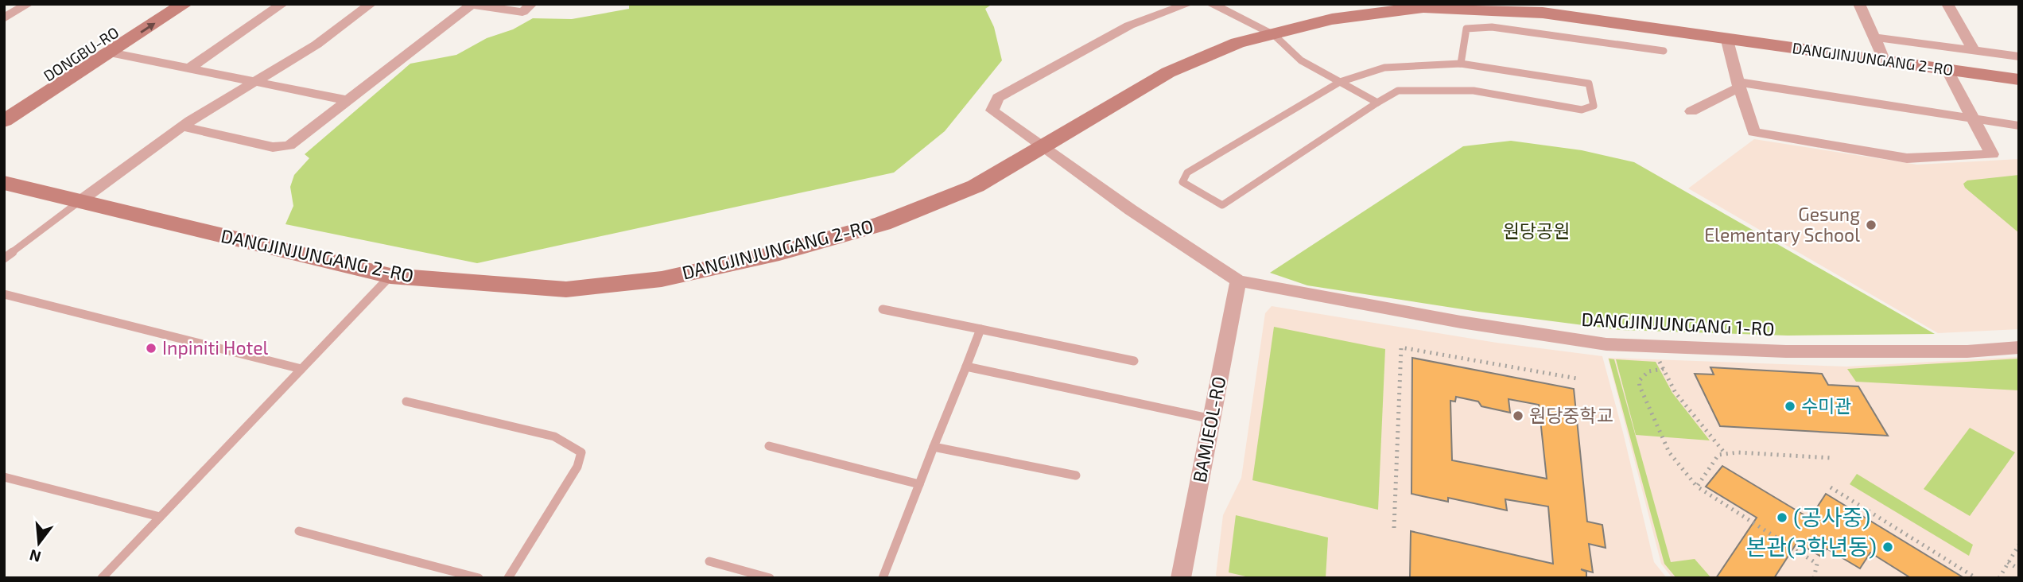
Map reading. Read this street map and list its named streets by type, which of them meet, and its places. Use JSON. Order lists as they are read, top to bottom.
{
  "streets": {
    "street": [
      "DONGBU-RO",
      "DANGJINJUNGANG 2-RO",
      "DANGJINJUNGANG 1-RO",
      "BAMJEOL-RO"
    ]
  },
  "crossings": [
    ["DANGJINJUNGANG 1-RO", "BAMJEOL-RO"]
  ],
  "parks": ["원당공원"],
  "places": [
    "Gesung Elementary School",
    "Inpiniti Hotel",
    "수미관",
    "원당중학교",
    "(공사중)",
    "본관(3학년동)"
  ],
  "north": "bottom"
}
